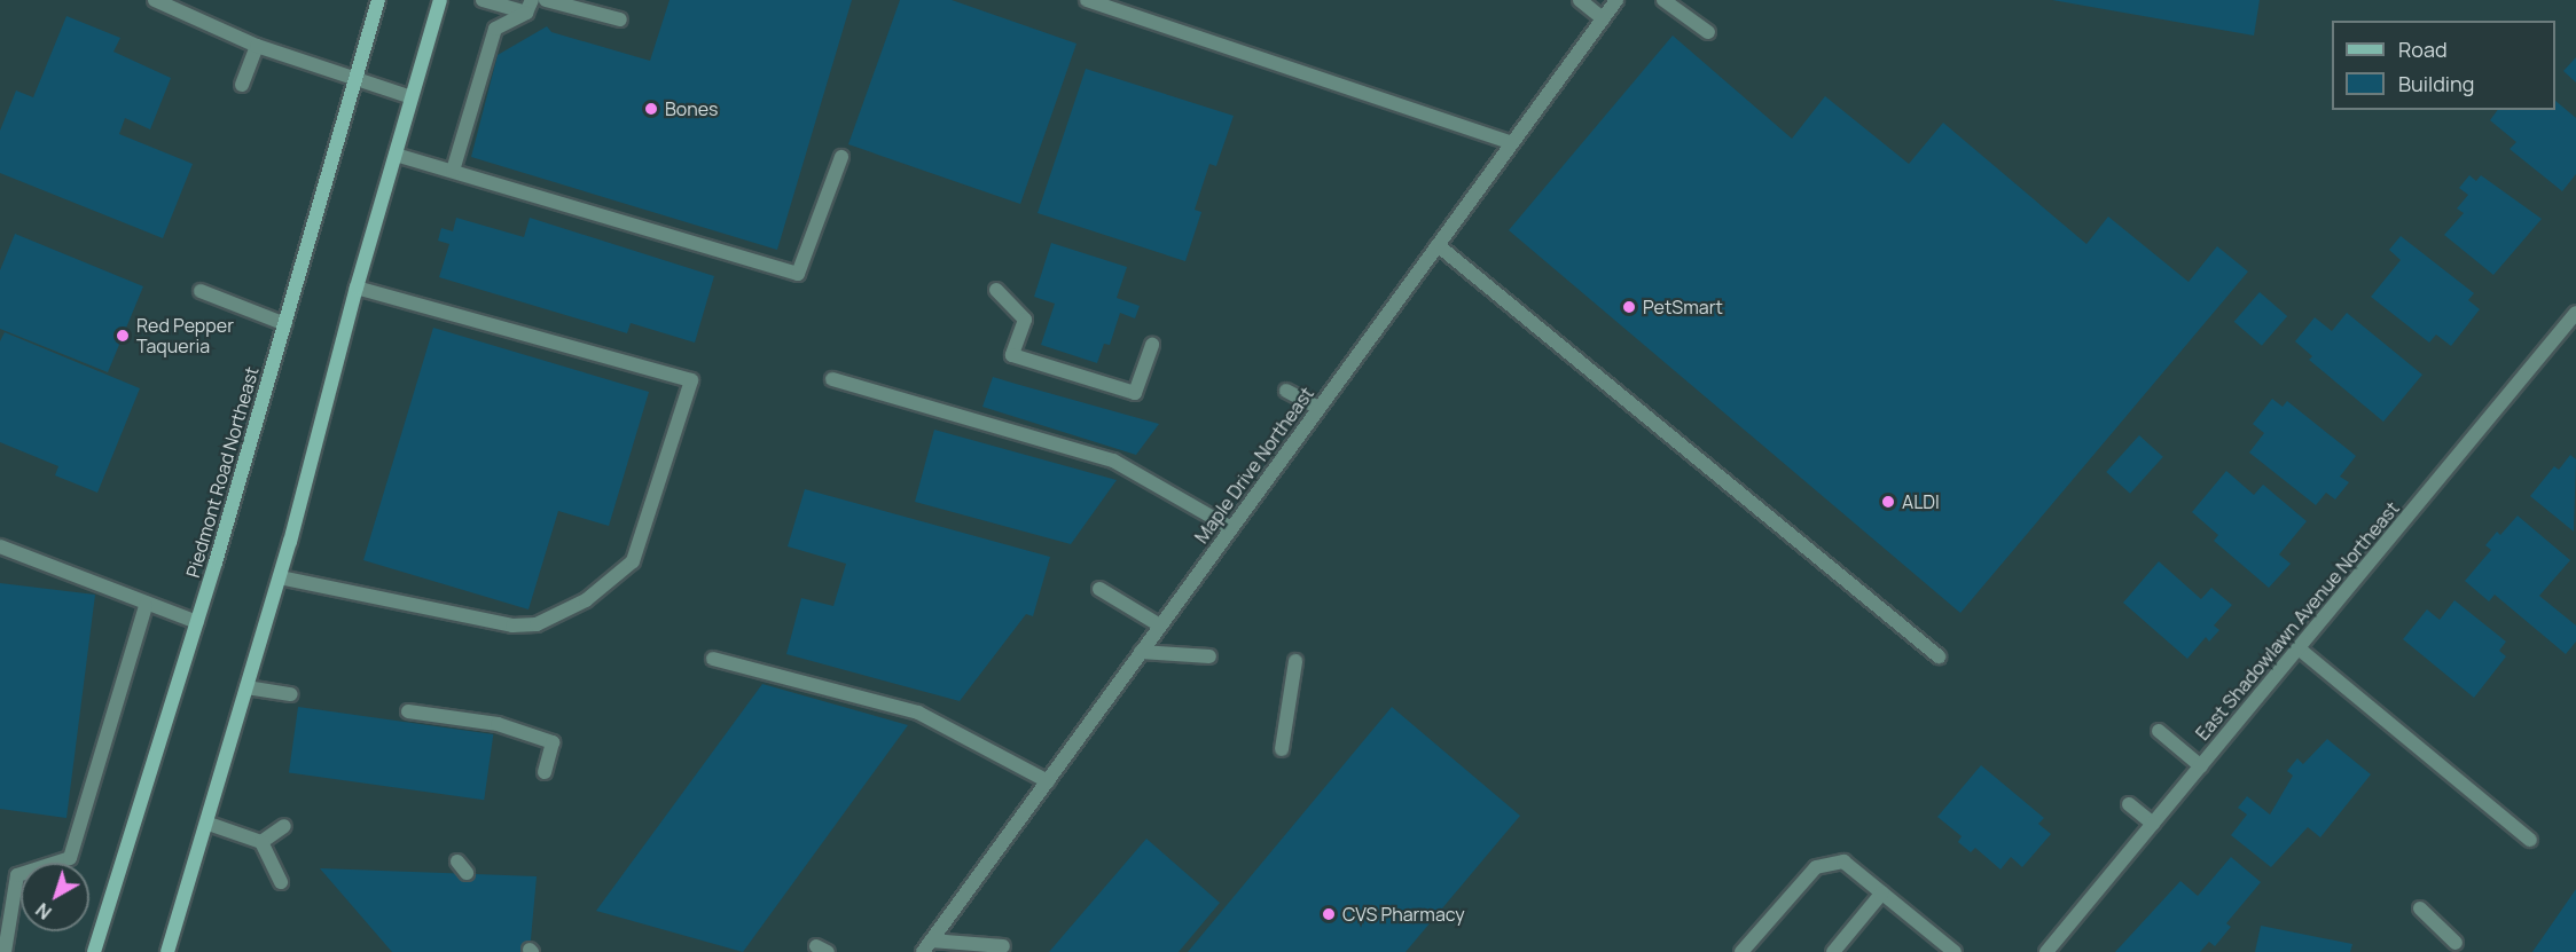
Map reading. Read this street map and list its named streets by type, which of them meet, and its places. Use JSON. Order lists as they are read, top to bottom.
{
  "streets": {
    "main road": ["Piedmont Road Northeast"],
    "street": ["Maple Drive Northeast", "East Shadowlawn Avenue Northeast"]
  },
  "places": [
    "Bones",
    "PetSmart",
    "Red Pepper Taqueria",
    "ALDI",
    "CVS Pharmacy"
  ],
  "legend": ["Road", "Building"],
  "north": "bottom left"
}
